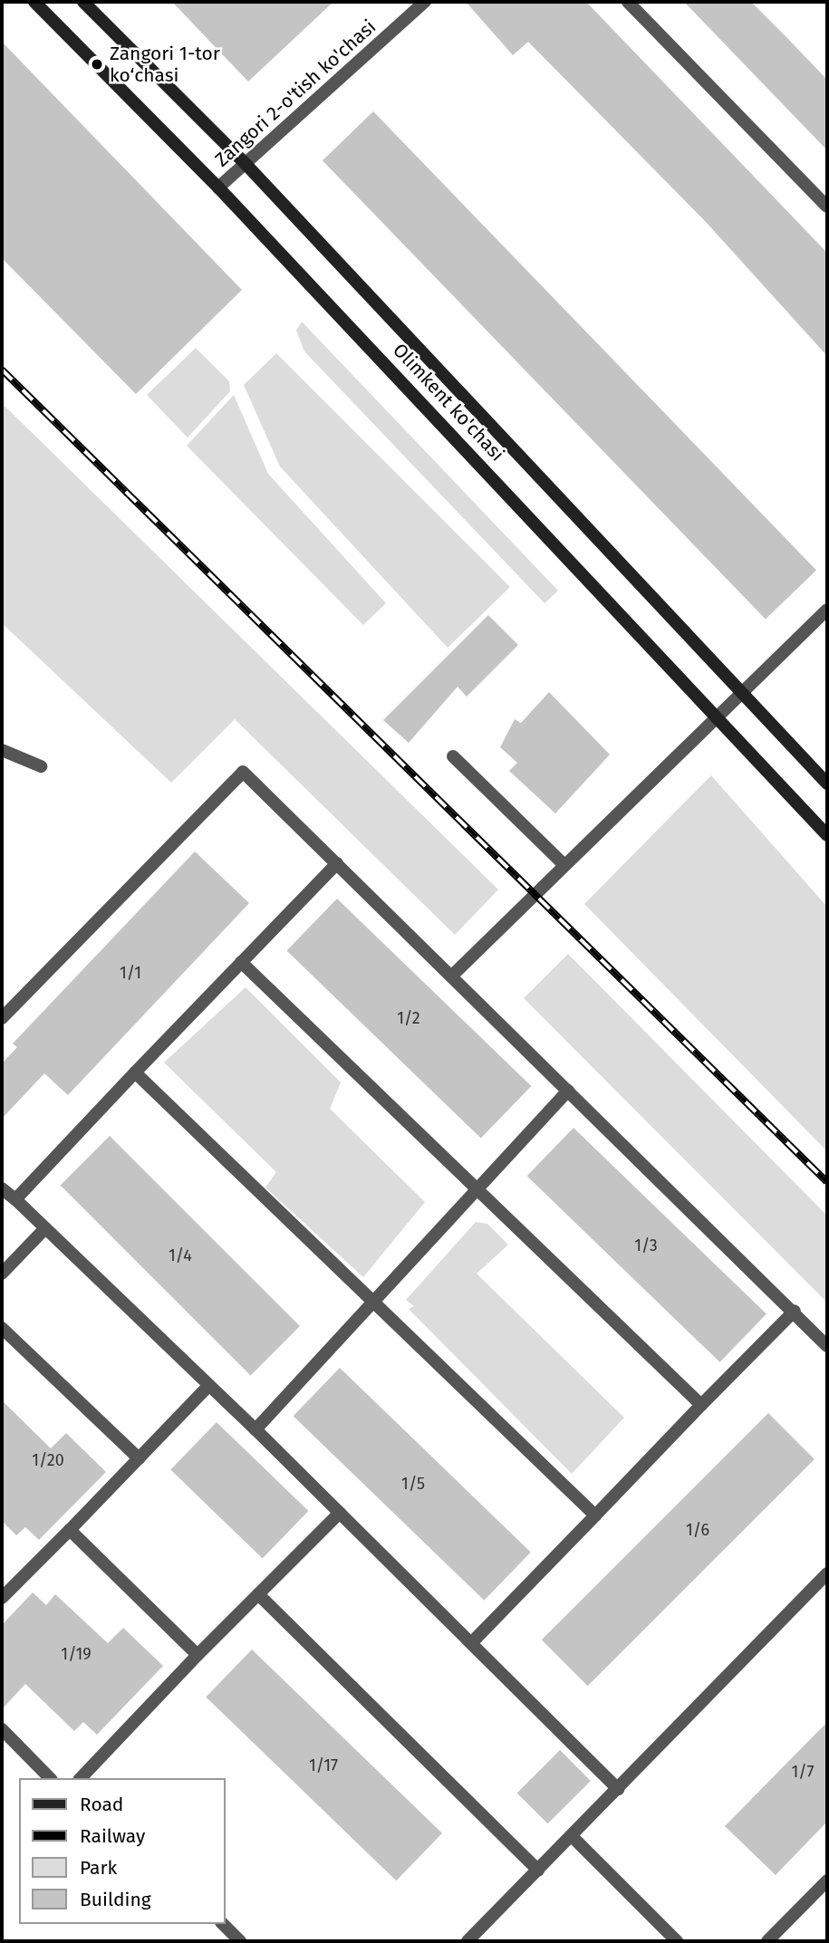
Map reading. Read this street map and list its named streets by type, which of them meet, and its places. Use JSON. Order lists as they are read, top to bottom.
{
  "streets": {
    "main road": ["Olimkent ko'chasi"],
    "street": ["Zangori 2-o'tish ko'chasi"]
  },
  "crossings": [
    ["Zangori 2-o'tish ko'chasi", "Olimkent ko'chasi"]
  ],
  "places": ["Zangori 1-tor ko‘chasi"],
  "house_numbers": [
    "1/1",
    "1/2",
    "1/3",
    "1/4",
    "1/20",
    "1/5",
    "1/6",
    "1/19",
    "1/17",
    "1/7"
  ],
  "legend": [
    "Road",
    "Railway",
    "Park",
    "Building"
  ]
}
